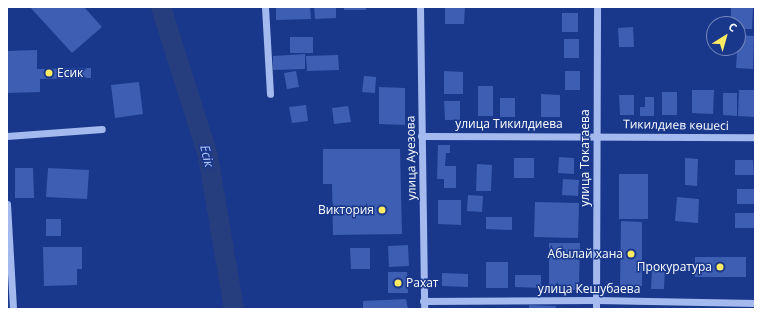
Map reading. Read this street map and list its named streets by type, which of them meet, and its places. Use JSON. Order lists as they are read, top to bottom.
{
  "streets": {
    "street": [
      "улица Тикилдиева",
      "Тикилдиев көшесі",
      "улица Ауезова",
      "улица Токатаева",
      "улица Кешубаева"
    ]
  },
  "crossings": [
    ["улица Тикилдиева", "Тикилдиев көшесі"],
    ["улица Тикилдиева", "улица Ауезова"],
    ["улица Тикилдиева", "улица Токатаева"],
    ["Тикилдиев көшесі", "улица Токатаева"],
    ["улица Ауезова", "улица Кешубаева"],
    ["улица Токатаева", "улица Кешубаева"]
  ],
  "water": ["Есік"],
  "places": [
    "Есик",
    "Виктория",
    "Абылай хана",
    "Прокуратура",
    "Рахат"
  ],
  "north": "top right"
}
